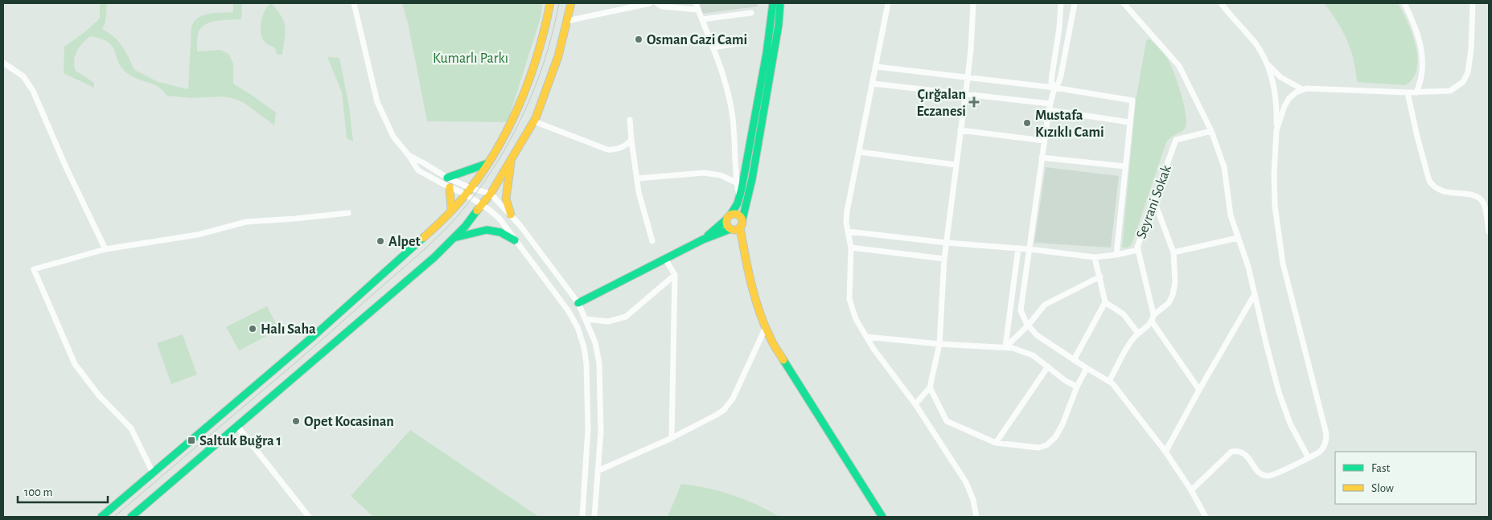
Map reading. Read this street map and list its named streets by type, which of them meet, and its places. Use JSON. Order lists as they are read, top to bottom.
{
  "streets": {
    "street": ["Seyrani Sokak"]
  },
  "parks": ["Kumarlı Parkı"],
  "places": {
    "other": [
      "Osman Gazi Cami",
      "Mustafa Kızıklı Cami",
      "Alpet",
      "Halı Saha",
      "Opet Kocasinan"
    ],
    "health": ["Çırğalan Eczanesi"],
    "transit": ["Saltuk Buğra 1"]
  },
  "legend": ["Fast", "Slow"],
  "scale_bar": "100 m"
}
